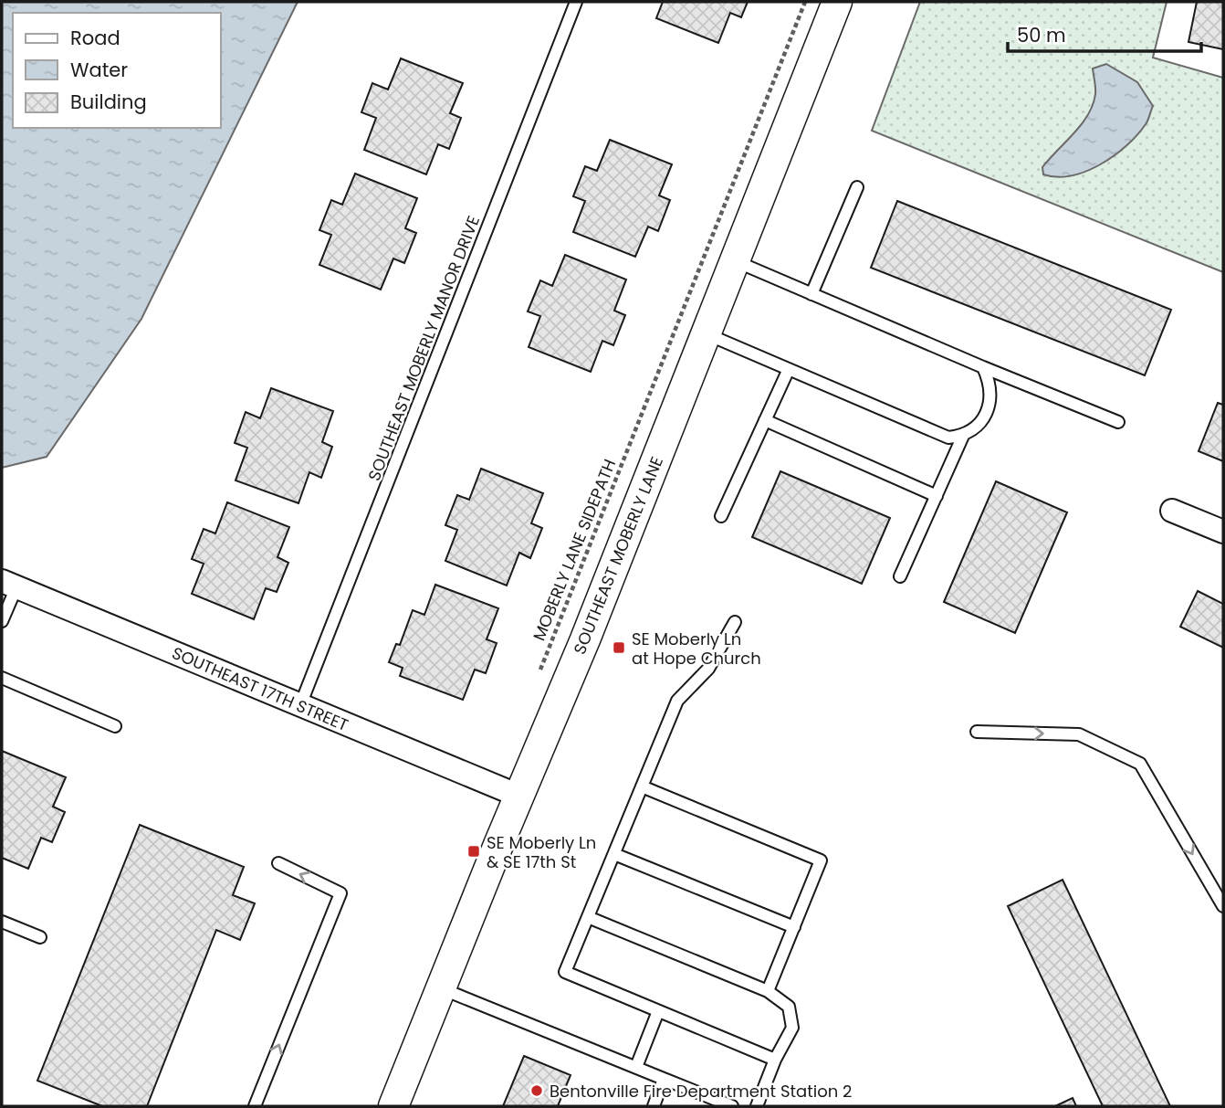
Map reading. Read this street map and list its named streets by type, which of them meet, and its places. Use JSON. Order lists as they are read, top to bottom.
{
  "streets": {
    "street": ["SOUTHEAST MOBERLY LANE", "SOUTHEAST 17TH STREET"],
    "lane": ["SOUTHEAST MOBERLY MANOR DRIVE"],
    "path": ["MOBERLY LANE SIDEPATH"]
  },
  "crossings": [
    ["SOUTHEAST MOBERLY MANOR DRIVE", "SOUTHEAST 17TH STREET"],
    ["SOUTHEAST MOBERLY LANE", "SOUTHEAST 17TH STREET"]
  ],
  "places": {
    "transit": ["SE Moberly Ln at Hope Church", "SE Moberly Ln & SE 17th St"],
    "other": ["Bentonville Fire Department Station 2"]
  },
  "legend": ["Road", "Water", "Building"],
  "scale_bar": "50 m"
}
